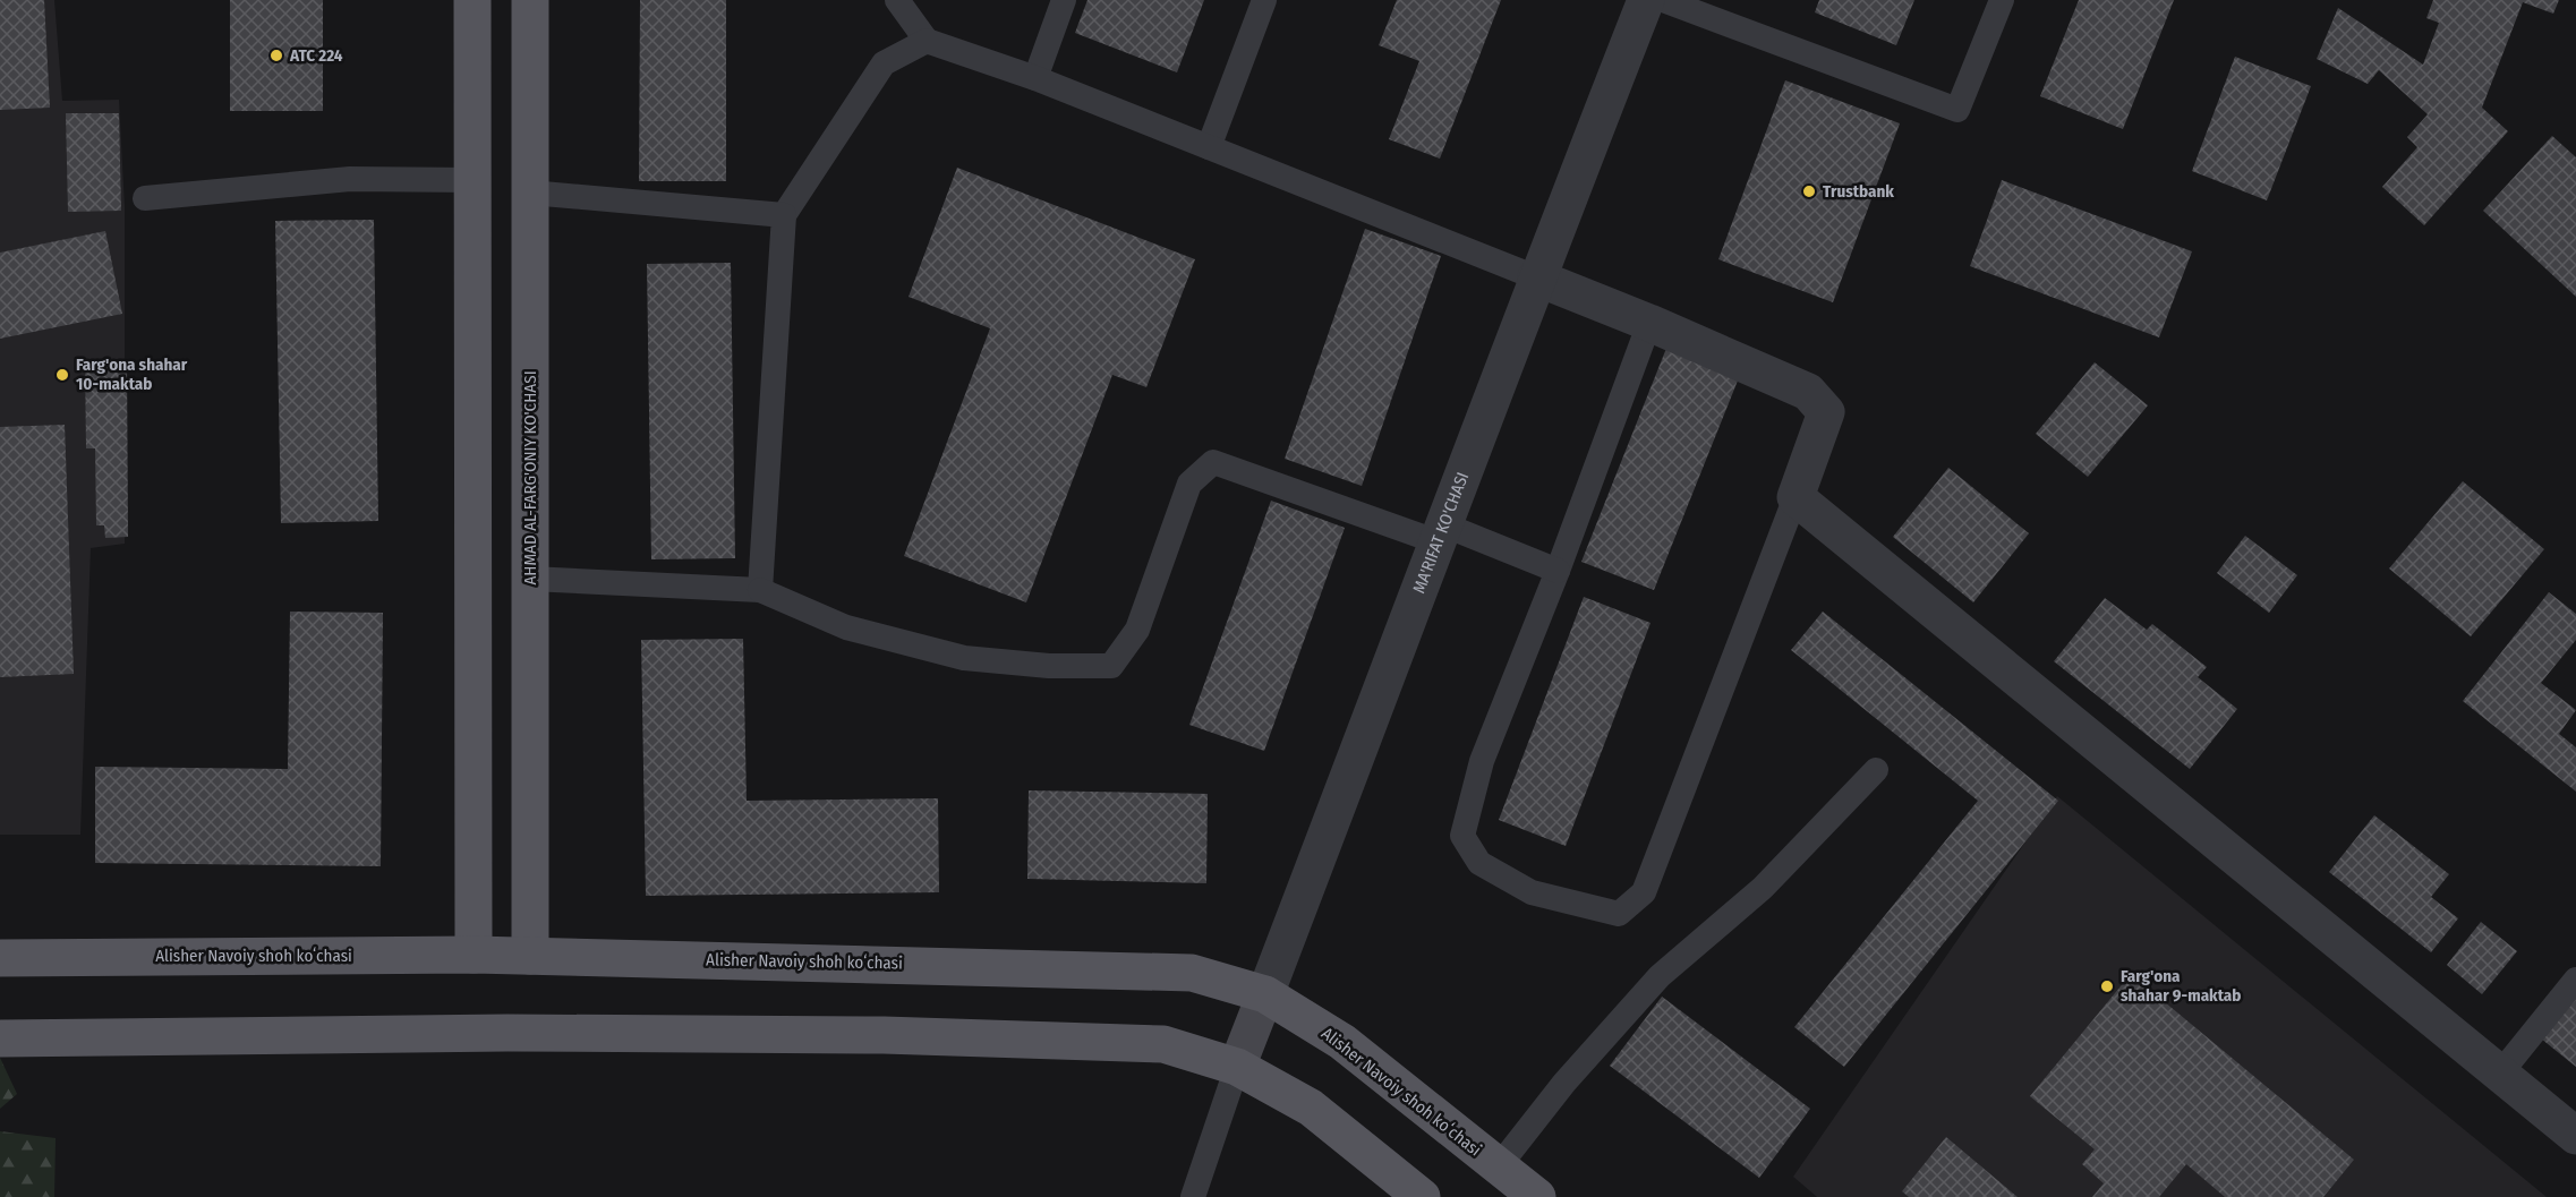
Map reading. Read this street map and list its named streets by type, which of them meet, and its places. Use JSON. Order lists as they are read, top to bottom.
{
  "streets": {
    "main road": ["AHMAD AL-FARG'ONIY KO'CHASI", "Alisher Navoiy shoh koʻchasi"],
    "street": ["MA'RIFAT KO'CHASI"]
  },
  "crossings": [
    ["AHMAD AL-FARG'ONIY KO'CHASI", "Alisher Navoiy shoh koʻchasi"],
    ["MA'RIFAT KO'CHASI", "Alisher Navoiy shoh koʻchasi"]
  ],
  "places": [
    "АТС 224",
    "Trustbank",
    "Farg'ona shahar 10-maktab",
    "Farg'ona shahar 9-maktab"
  ]
}
